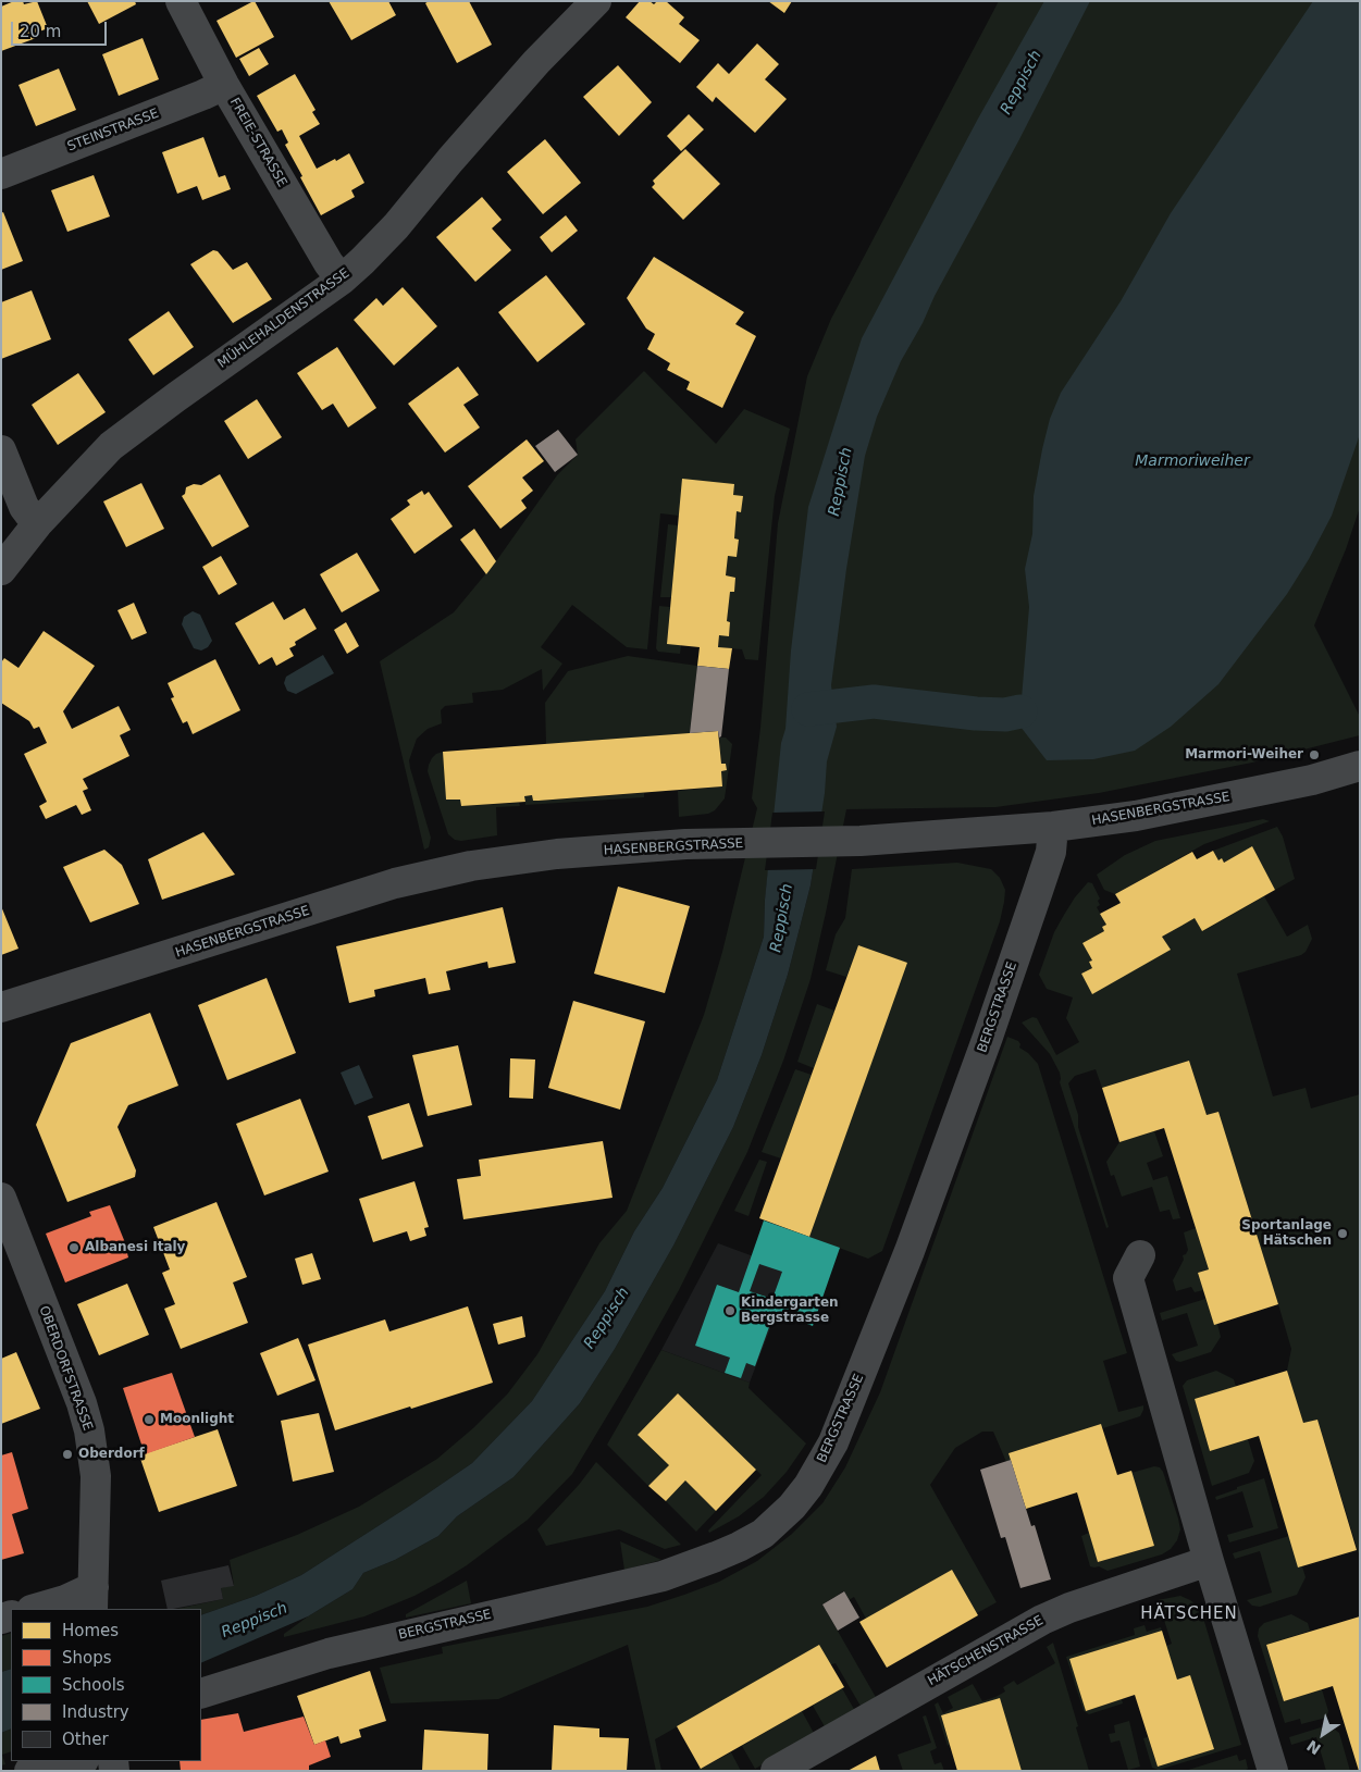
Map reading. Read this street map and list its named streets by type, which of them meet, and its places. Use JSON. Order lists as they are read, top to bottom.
{
  "streets": {
    "street": [
      "STEINSTRASSE",
      "FREIE-STRASSE",
      "MÜHLEHALDENSTRASSE",
      "HASENBERGSTRASSE",
      "BERGSTRASSE",
      "OBERDORFSTRASSE",
      "HÄTSCHENSTRASSE"
    ]
  },
  "crossings": [
    ["STEINSTRASSE", "FREIE-STRASSE"],
    ["FREIE-STRASSE", "MÜHLEHALDENSTRASSE"],
    ["HASENBERGSTRASSE", "BERGSTRASSE"]
  ],
  "districts": ["HÄTSCHEN"],
  "water": ["Reppisch", "Marmoriweiher"],
  "places": [
    "Marmori-Weiher",
    "Sportanlage Hätschen",
    "Albanesi Italy",
    "Kindergarten Bergstrasse",
    "Moonlight",
    "Oberdorf"
  ],
  "legend": [
    "Homes",
    "Shops",
    "Schools",
    "Industry",
    "Other"
  ],
  "scale_bar": "20 m",
  "north": "bottom left"
}
